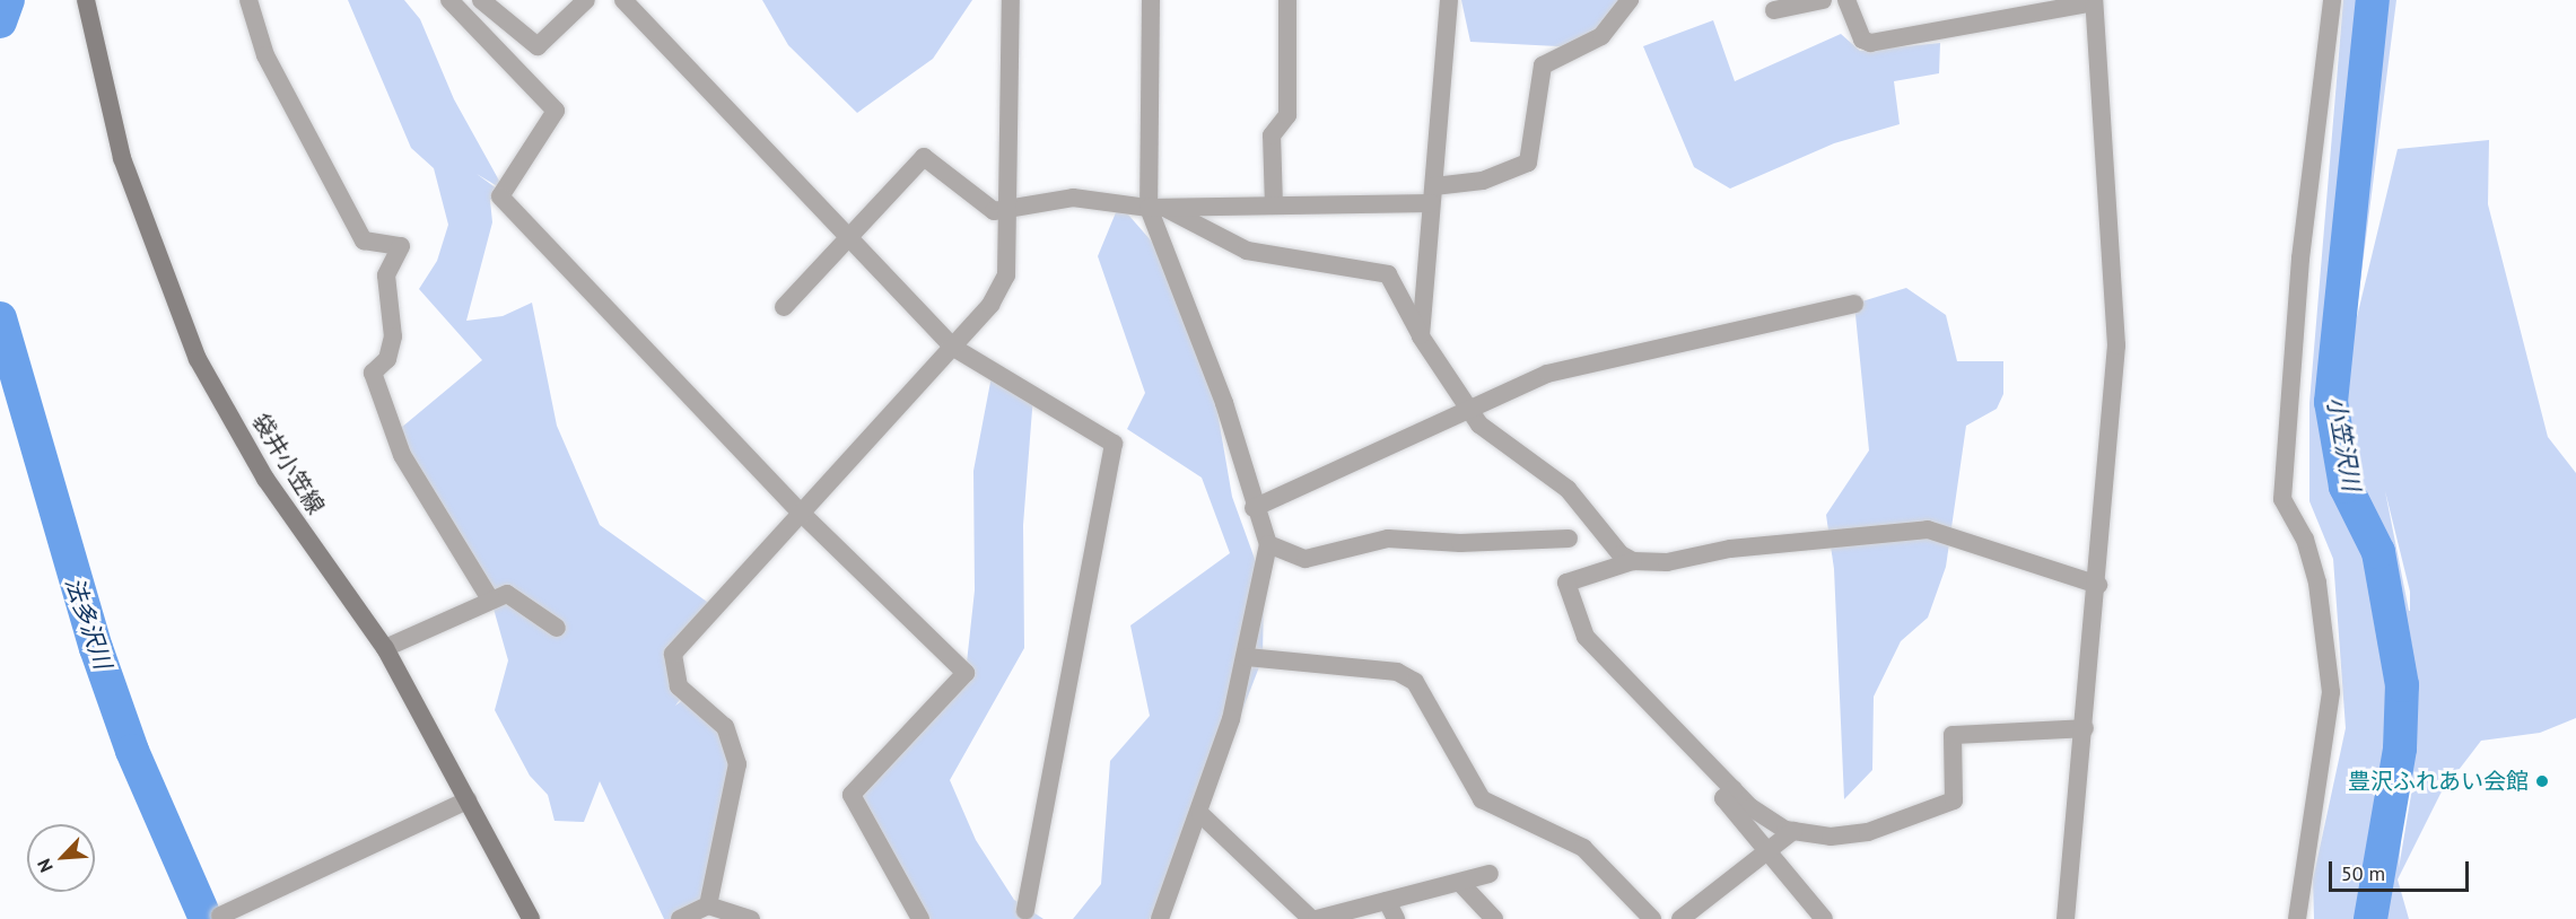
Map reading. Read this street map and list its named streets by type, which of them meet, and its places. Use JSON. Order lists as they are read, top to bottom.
{
  "streets": {
    "main road": ["袋井小笠線"]
  },
  "water": ["小笠沢川", "法多沢川"],
  "places": ["豊沢ふれあい会館"],
  "scale_bar": "50 m",
  "north": "bottom left"
}
